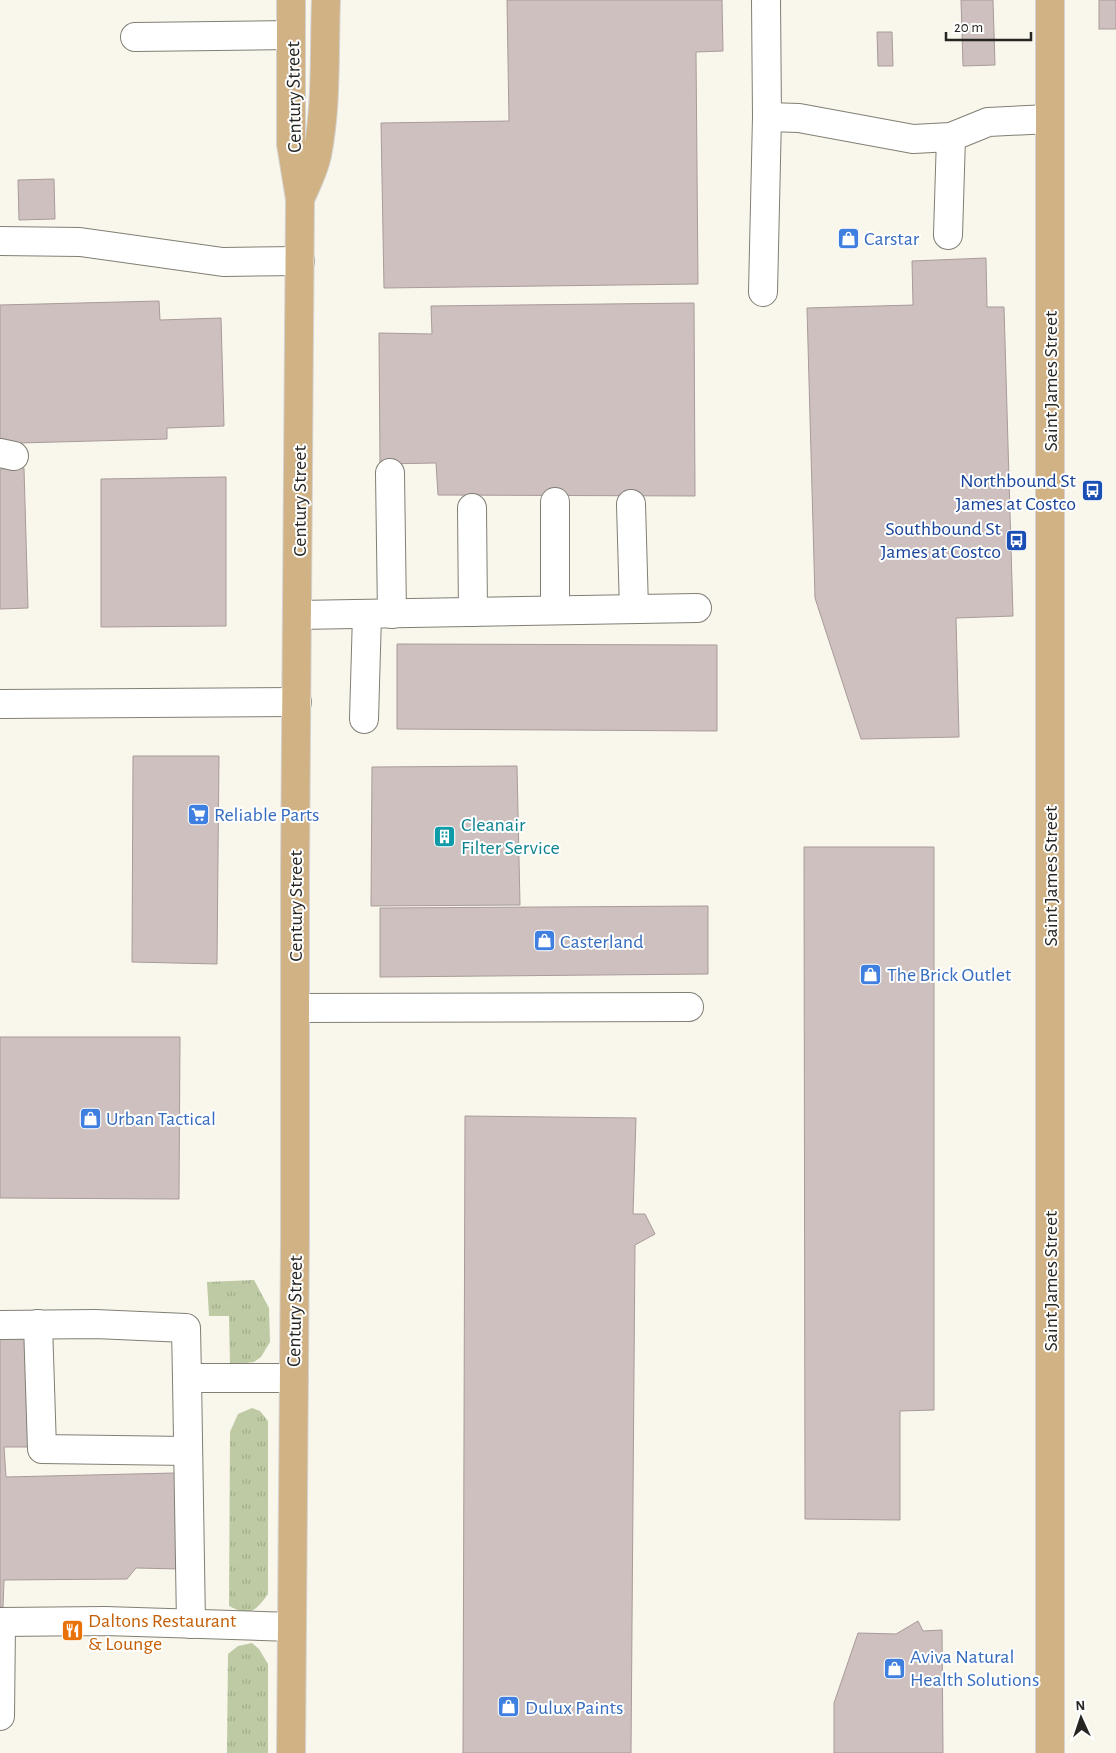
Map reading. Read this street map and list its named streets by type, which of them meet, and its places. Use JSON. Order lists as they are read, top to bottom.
{
  "streets": {
    "main road": ["Century Street", "Saint James Street"]
  },
  "places": {
    "shop": [
      "Carstar",
      "Casterland",
      "The Brick Outlet",
      "Urban Tactical",
      "Aviva Natural Health Solutions",
      "Dulux Paints"
    ],
    "bus stop": ["Northbound St James at Costco", "Southbound St James at Costco"],
    "supermarket": ["Reliable Parts"],
    "building": ["Cleanair Filter Service"],
    "restaurant": ["Daltons Restaurant & Lounge"]
  },
  "scale_bar": "20 m",
  "north": "top"
}
